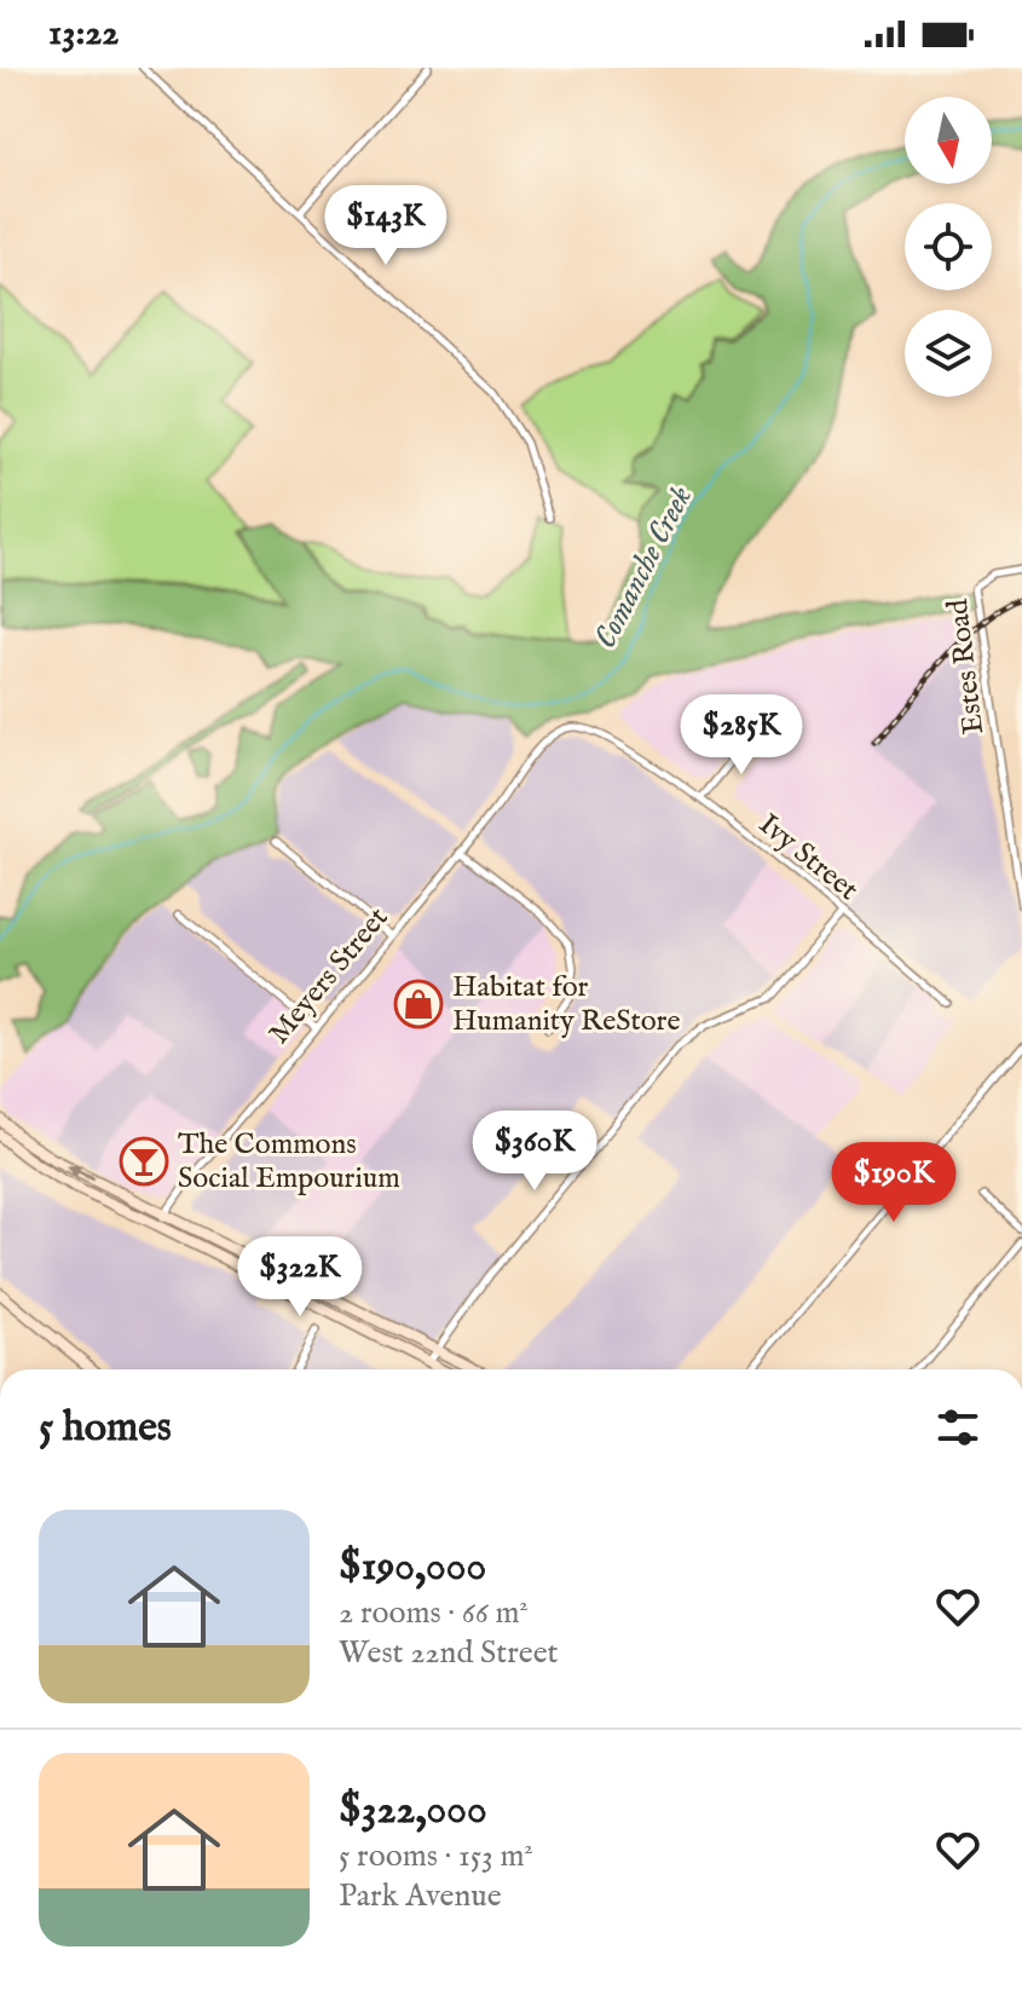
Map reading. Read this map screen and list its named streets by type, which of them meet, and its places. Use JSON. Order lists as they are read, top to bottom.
{
  "streets": {
    "street": ["Estes Road", "Ivy Street", "Meyers Street"]
  },
  "crossings": [
    ["Ivy Street", "Meyers Street"]
  ],
  "water": ["Comanche Creek"],
  "places": {
    "shop": ["Habitat for Humanity ReStore"],
    "bar": ["The Commons Social Empourium"]
  },
  "north": "bottom",
  "page": {
    "status": "13:22",
    "price": [
      "$143K",
      "$285K",
      "$360K",
      "$190K",
      "$322K"
    ],
    "heading": "5 homes",
    "list": [
      {
        "name": "$190,000",
        "note": "2 rooms · 66 m² · West 22nd Street"
      },
      {
        "name": "$322,000",
        "note": "5 rooms · 153 m² · Park Avenue"
      }
    ]
  }
}
